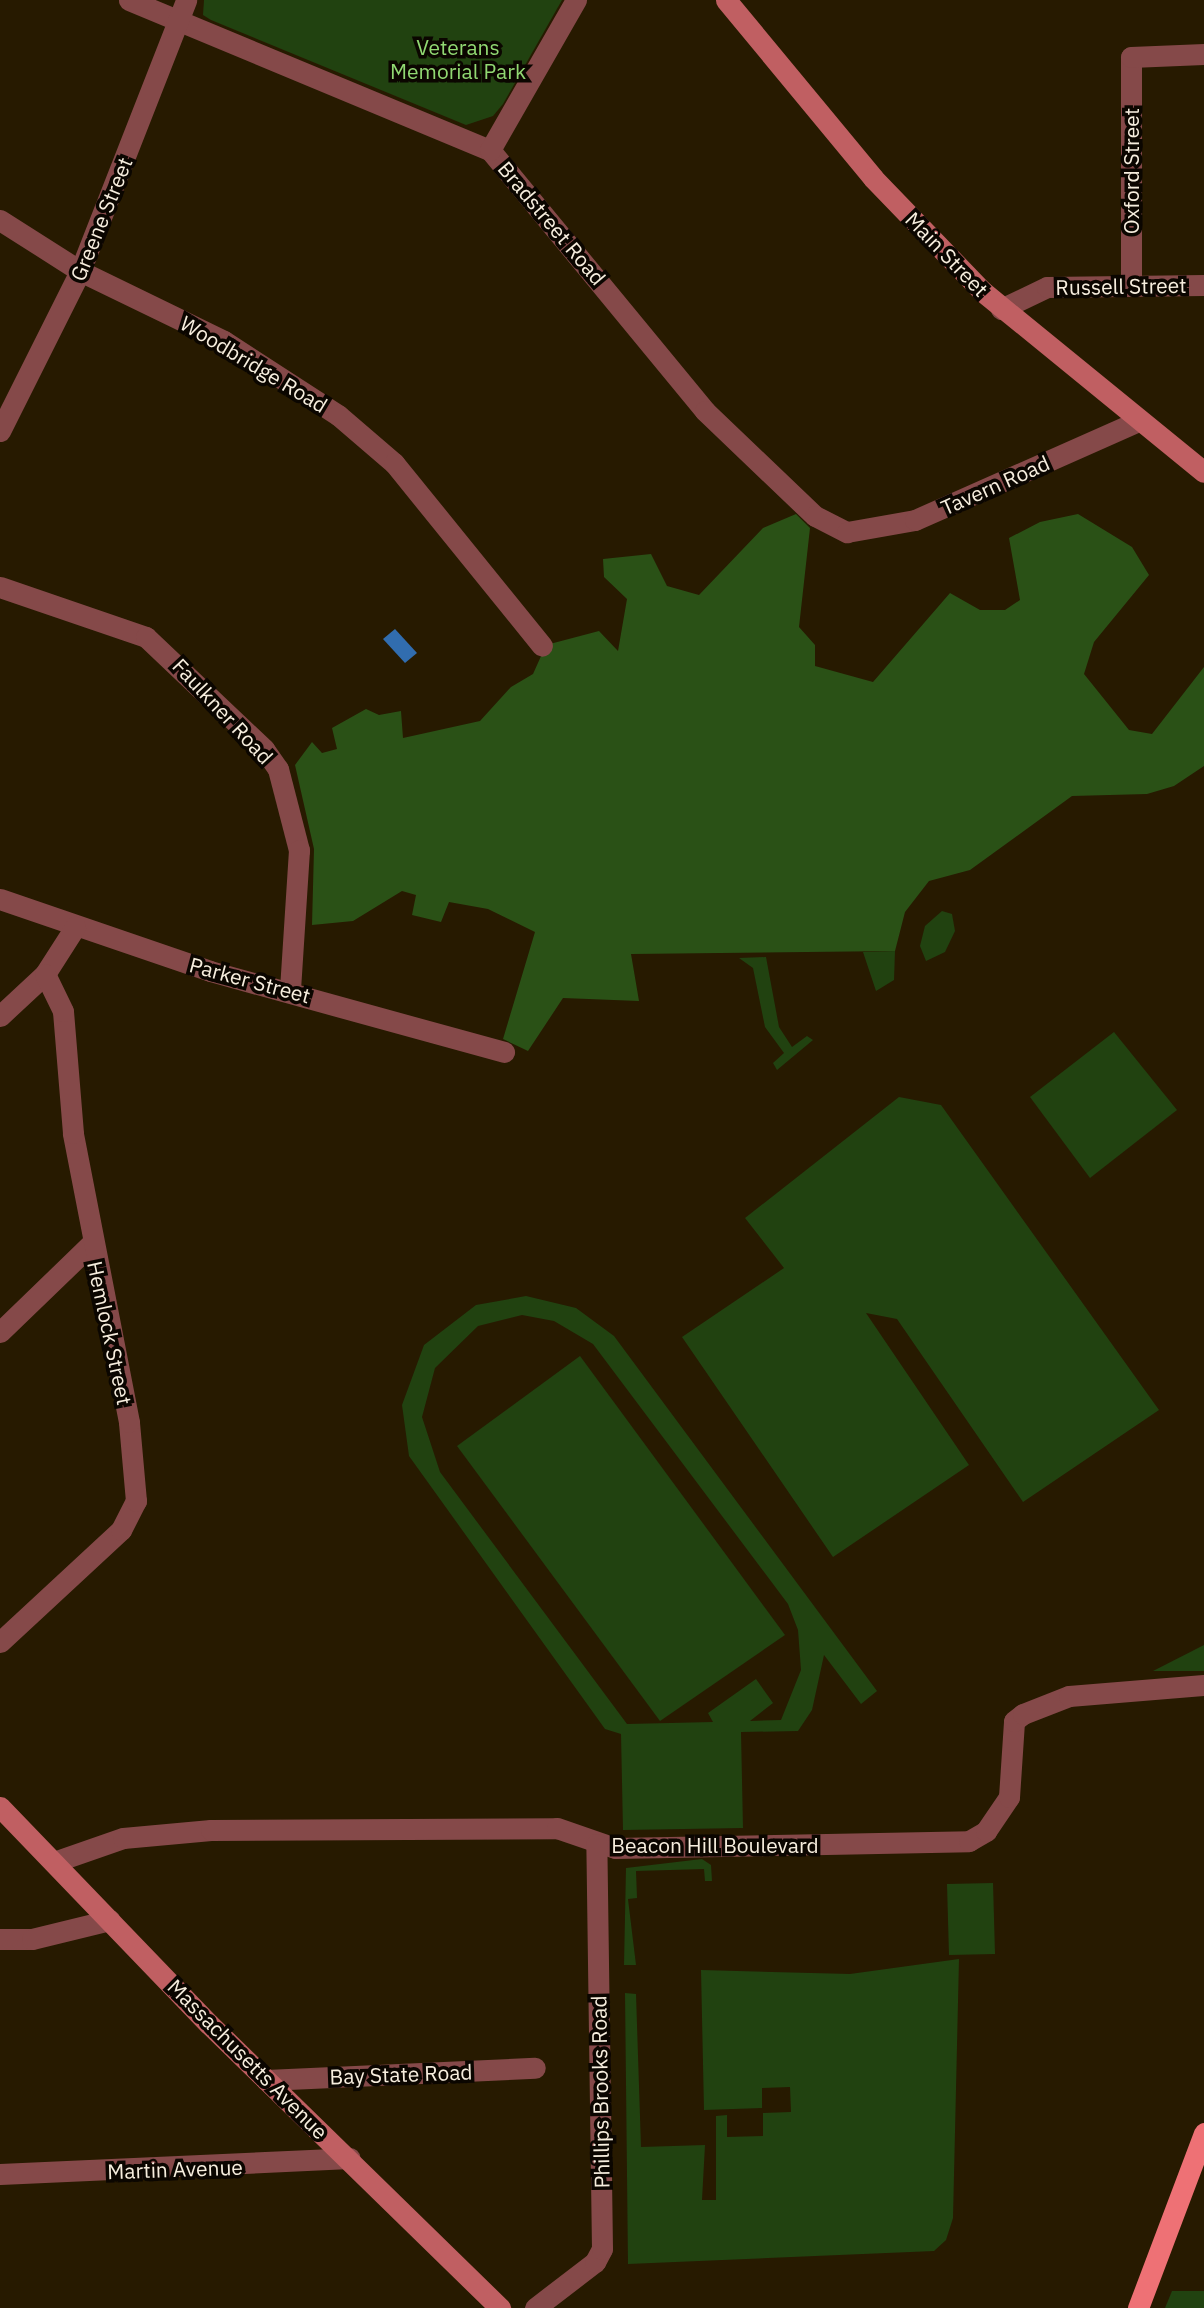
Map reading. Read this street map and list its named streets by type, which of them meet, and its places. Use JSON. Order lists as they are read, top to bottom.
{
  "streets": {
    "main road": ["Main Street", "Massachusetts Avenue"],
    "street": [
      "Oxford Street",
      "Greene Street",
      "Bradstreet Road",
      "Russell Street",
      "Woodbridge Road",
      "Tavern Road",
      "Faulkner Road",
      "Parker Street",
      "Hemlock Street",
      "Beacon Hill Boulevard",
      "Bay State Road",
      "Phillips Brooks Road",
      "Martin Avenue"
    ]
  },
  "crossings": [
    ["Oxford Street", "Russell Street"],
    ["Greene Street", "Bradstreet Road"],
    ["Greene Street", "Woodbridge Road"],
    ["Bradstreet Road", "Tavern Road"],
    ["Main Street", "Russell Street"],
    ["Main Street", "Tavern Road"],
    ["Faulkner Road", "Parker Street"],
    ["Beacon Hill Boulevard", "Massachusetts Avenue"],
    ["Beacon Hill Boulevard", "Phillips Brooks Road"],
    ["Massachusetts Avenue", "Bay State Road"],
    ["Massachusetts Avenue", "Martin Avenue"]
  ],
  "parks": ["Veterans Memorial Park"]
}
